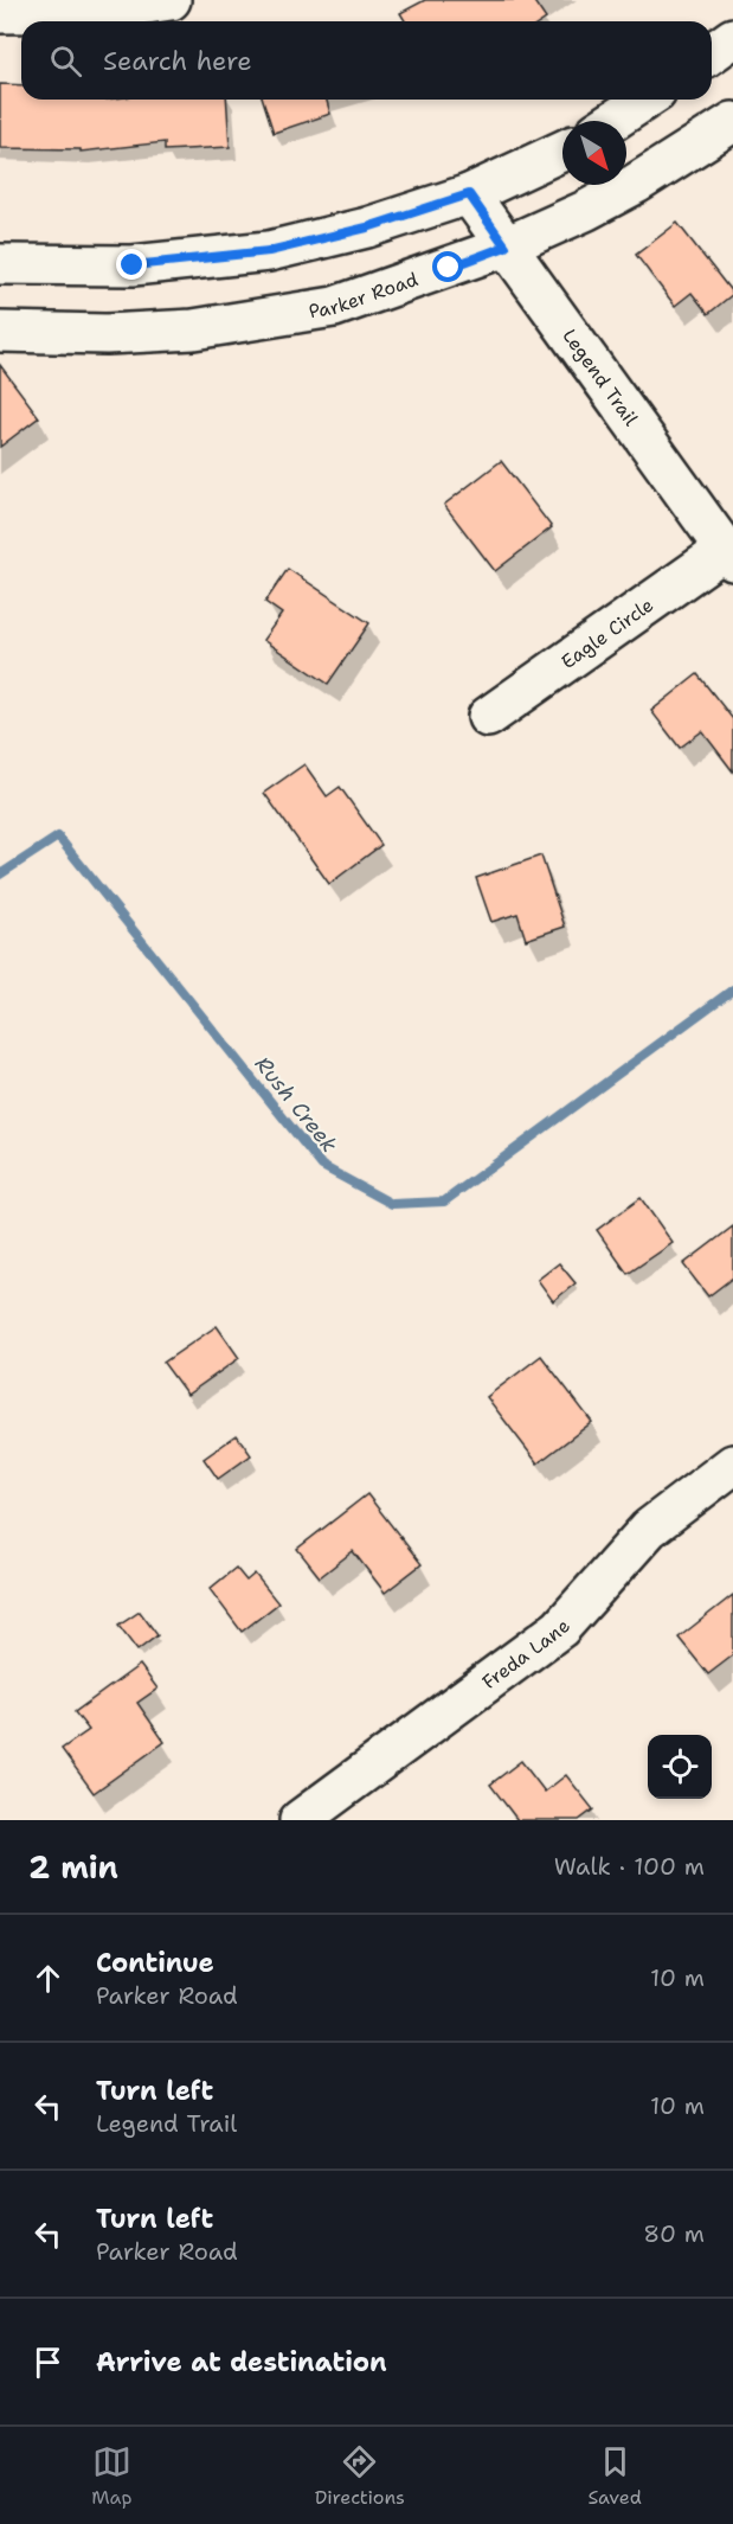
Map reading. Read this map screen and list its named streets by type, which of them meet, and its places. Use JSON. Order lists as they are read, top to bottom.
{
  "streets": {
    "main road": [
      "Parker Road",
      "Legend Trail",
      "Eagle Circle",
      "Freda Lane"
    ]
  },
  "crossings": [
    ["Parker Road", "Legend Trail"],
    ["Legend Trail", "Eagle Circle"]
  ],
  "water": ["Rush Creek"],
  "north": "bottom right",
  "page": {
    "search": "Search here",
    "heading": ["2 min", "Walk · 100 m"],
    "list": [
      ["Continue", "Parker Road", "10 m"],
      ["Turn left", "Legend Trail", "10 m"],
      ["Turn left", "Parker Road", "80 m"],
      "Arrive at destination"
    ],
    "nav": ["Map", "Directions", "Saved"]
  }
}
